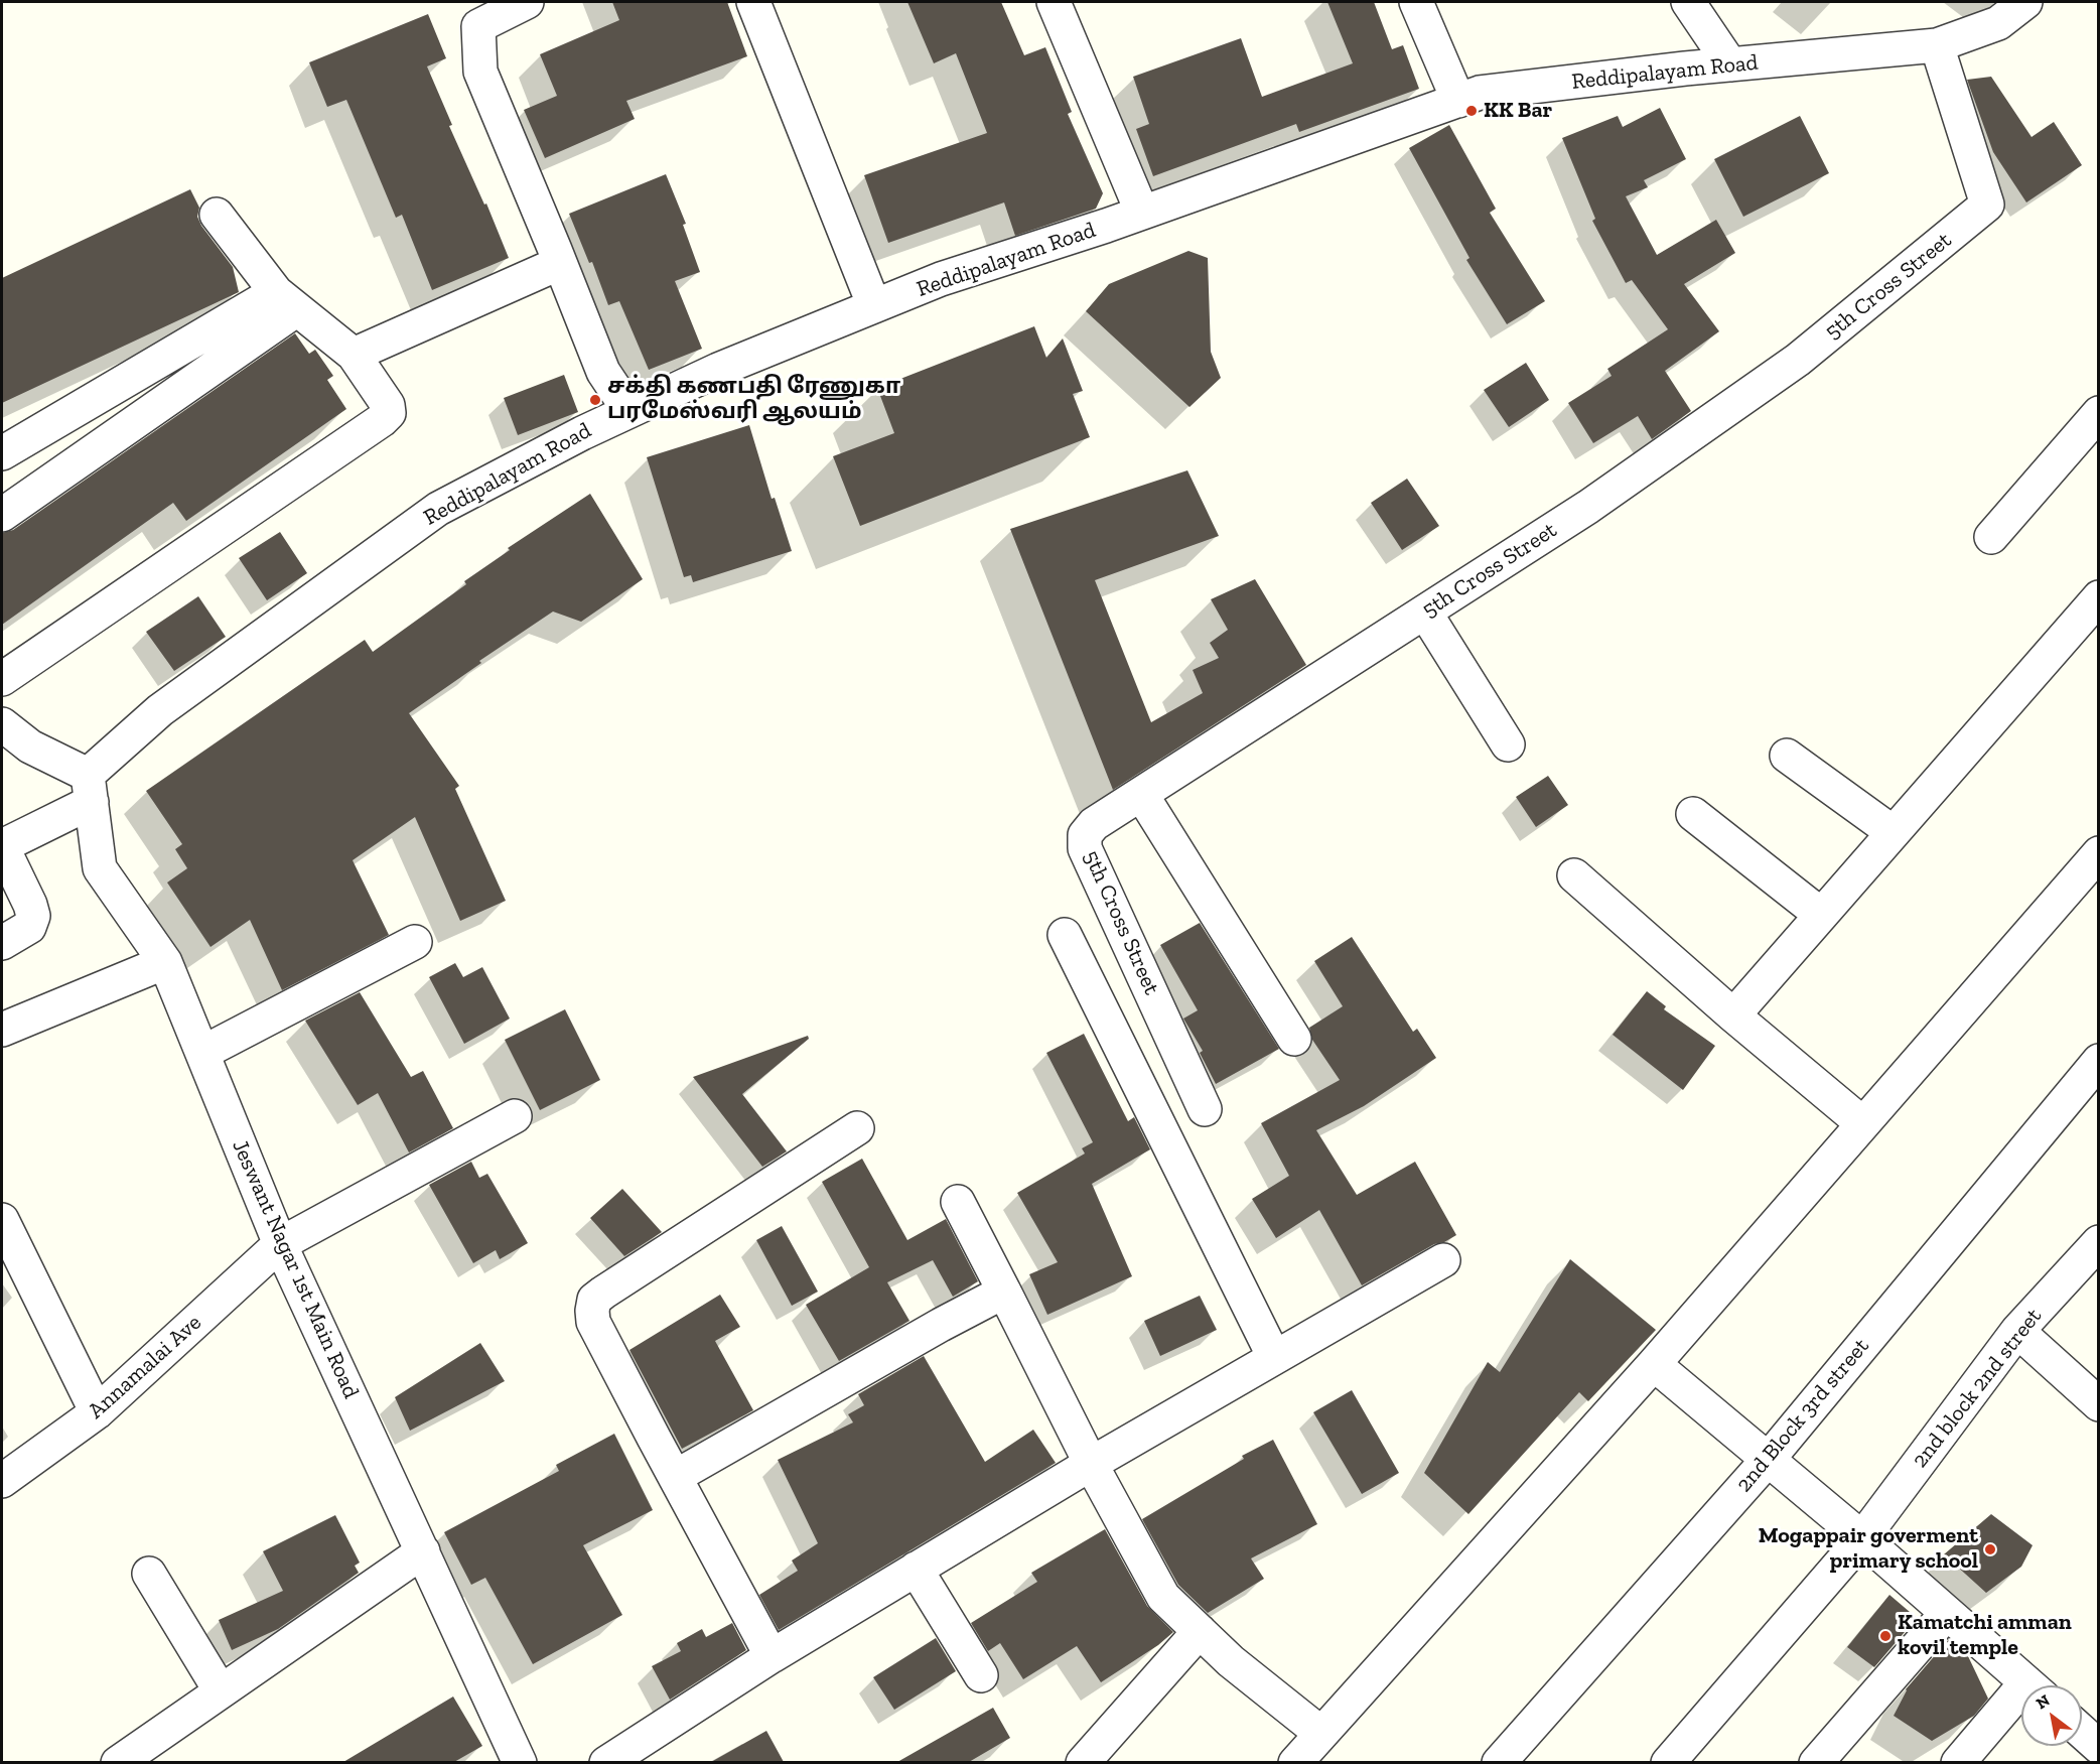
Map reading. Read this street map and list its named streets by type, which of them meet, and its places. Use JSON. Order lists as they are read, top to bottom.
{
  "streets": {
    "street": [
      "Reddipalayam Road",
      "5th Cross Street",
      "Jeswant Nagar 1st Main Road",
      "Annamalai Ave",
      "2nd block 2nd street",
      "2nd Block 3rd street"
    ]
  },
  "crossings": [
    ["Reddipalayam Road", "5th Cross Street"],
    ["Reddipalayam Road", "Jeswant Nagar 1st Main Road"],
    ["Jeswant Nagar 1st Main Road", "Annamalai Ave"]
  ],
  "places": [
    "KK Bar",
    "சக்தி கணபதி ரேணுகா பரமேஸ்வரி ஆலயம்",
    "Mogappair goverment primary school",
    "Kamatchi amman kovil temple"
  ],
  "north": "top left"
}
